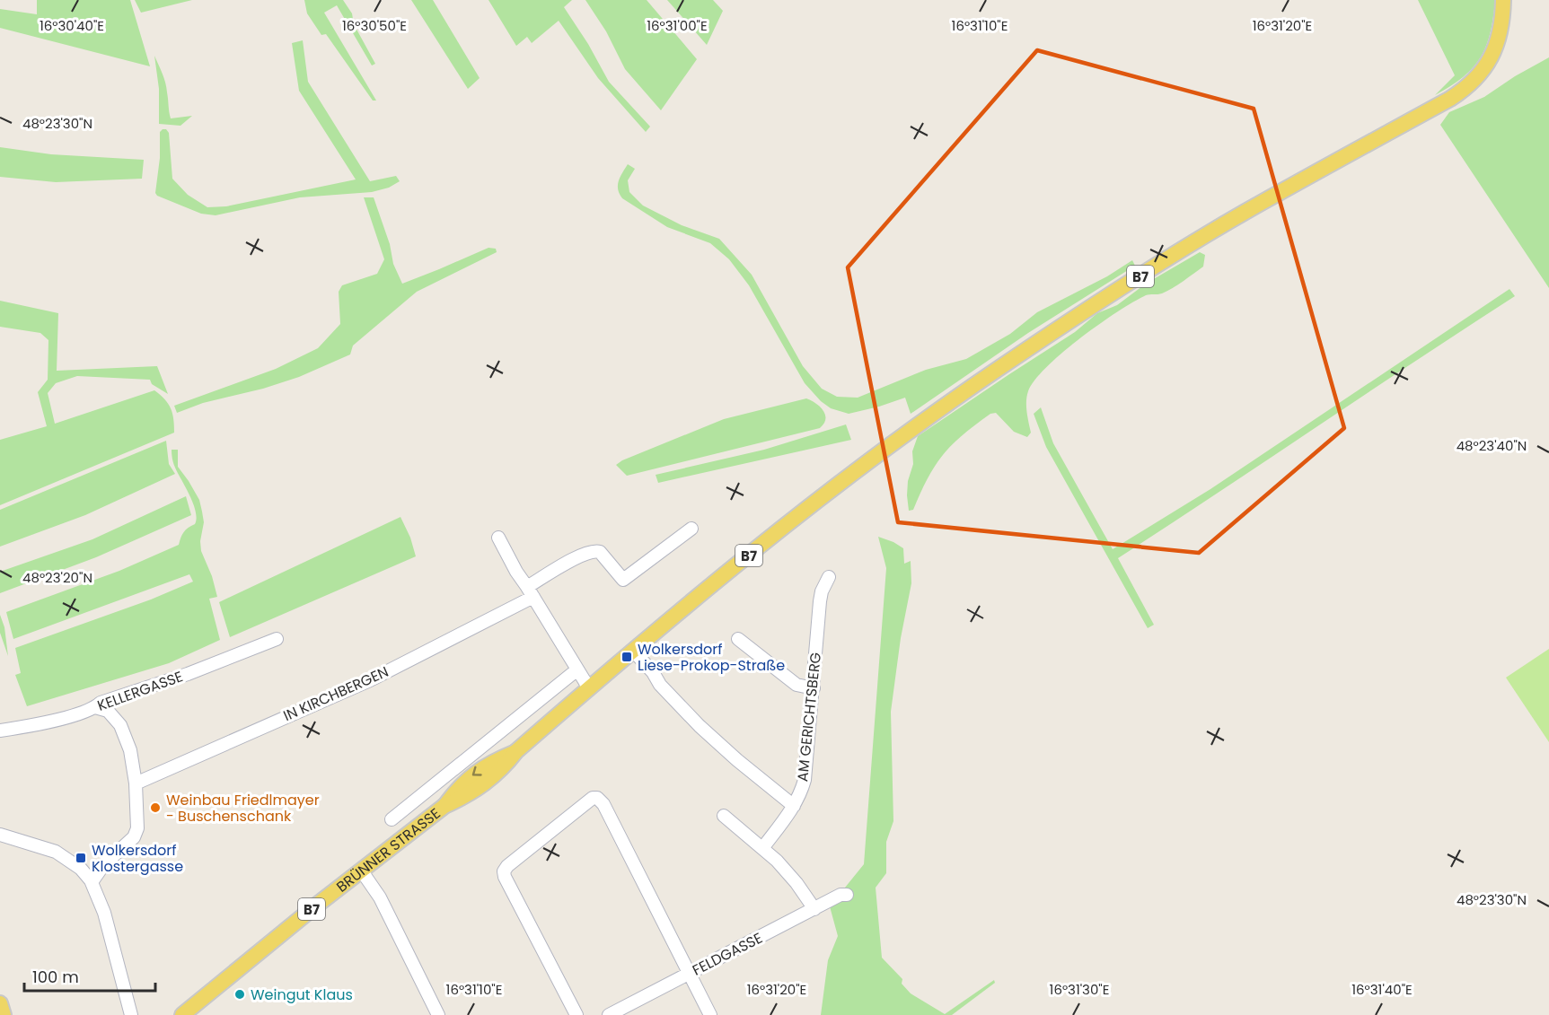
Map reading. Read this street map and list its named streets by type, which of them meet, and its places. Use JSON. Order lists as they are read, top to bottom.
{
  "streets": {
    "main road": ["B7", "BRÜNNER STRASSE"],
    "street": [
      "KELLERGASSE",
      "IN KIRCHBERGEN",
      "AM GERICHTSBERG",
      "FELDGASSE"
    ]
  },
  "places": {
    "transit": ["Wolkersdorf Liese-Prokop-Straße", "Wolkersdorf Klostergasse"],
    "other": ["Weinbau Friedlmayer - Buschenschank", "Weingut Klaus"]
  },
  "scale_bar": "100 m",
  "coordinates": [
    "16°30'40\"E",
    "16°30'50\"E",
    "16°31'00\"E",
    "16°31'10\"E",
    "16°31'20\"E",
    "48°23'30\"N",
    "48°23'40\"N",
    "48°23'20\"N",
    "16°31'30\"E",
    "16°31'40\"E"
  ]
}
